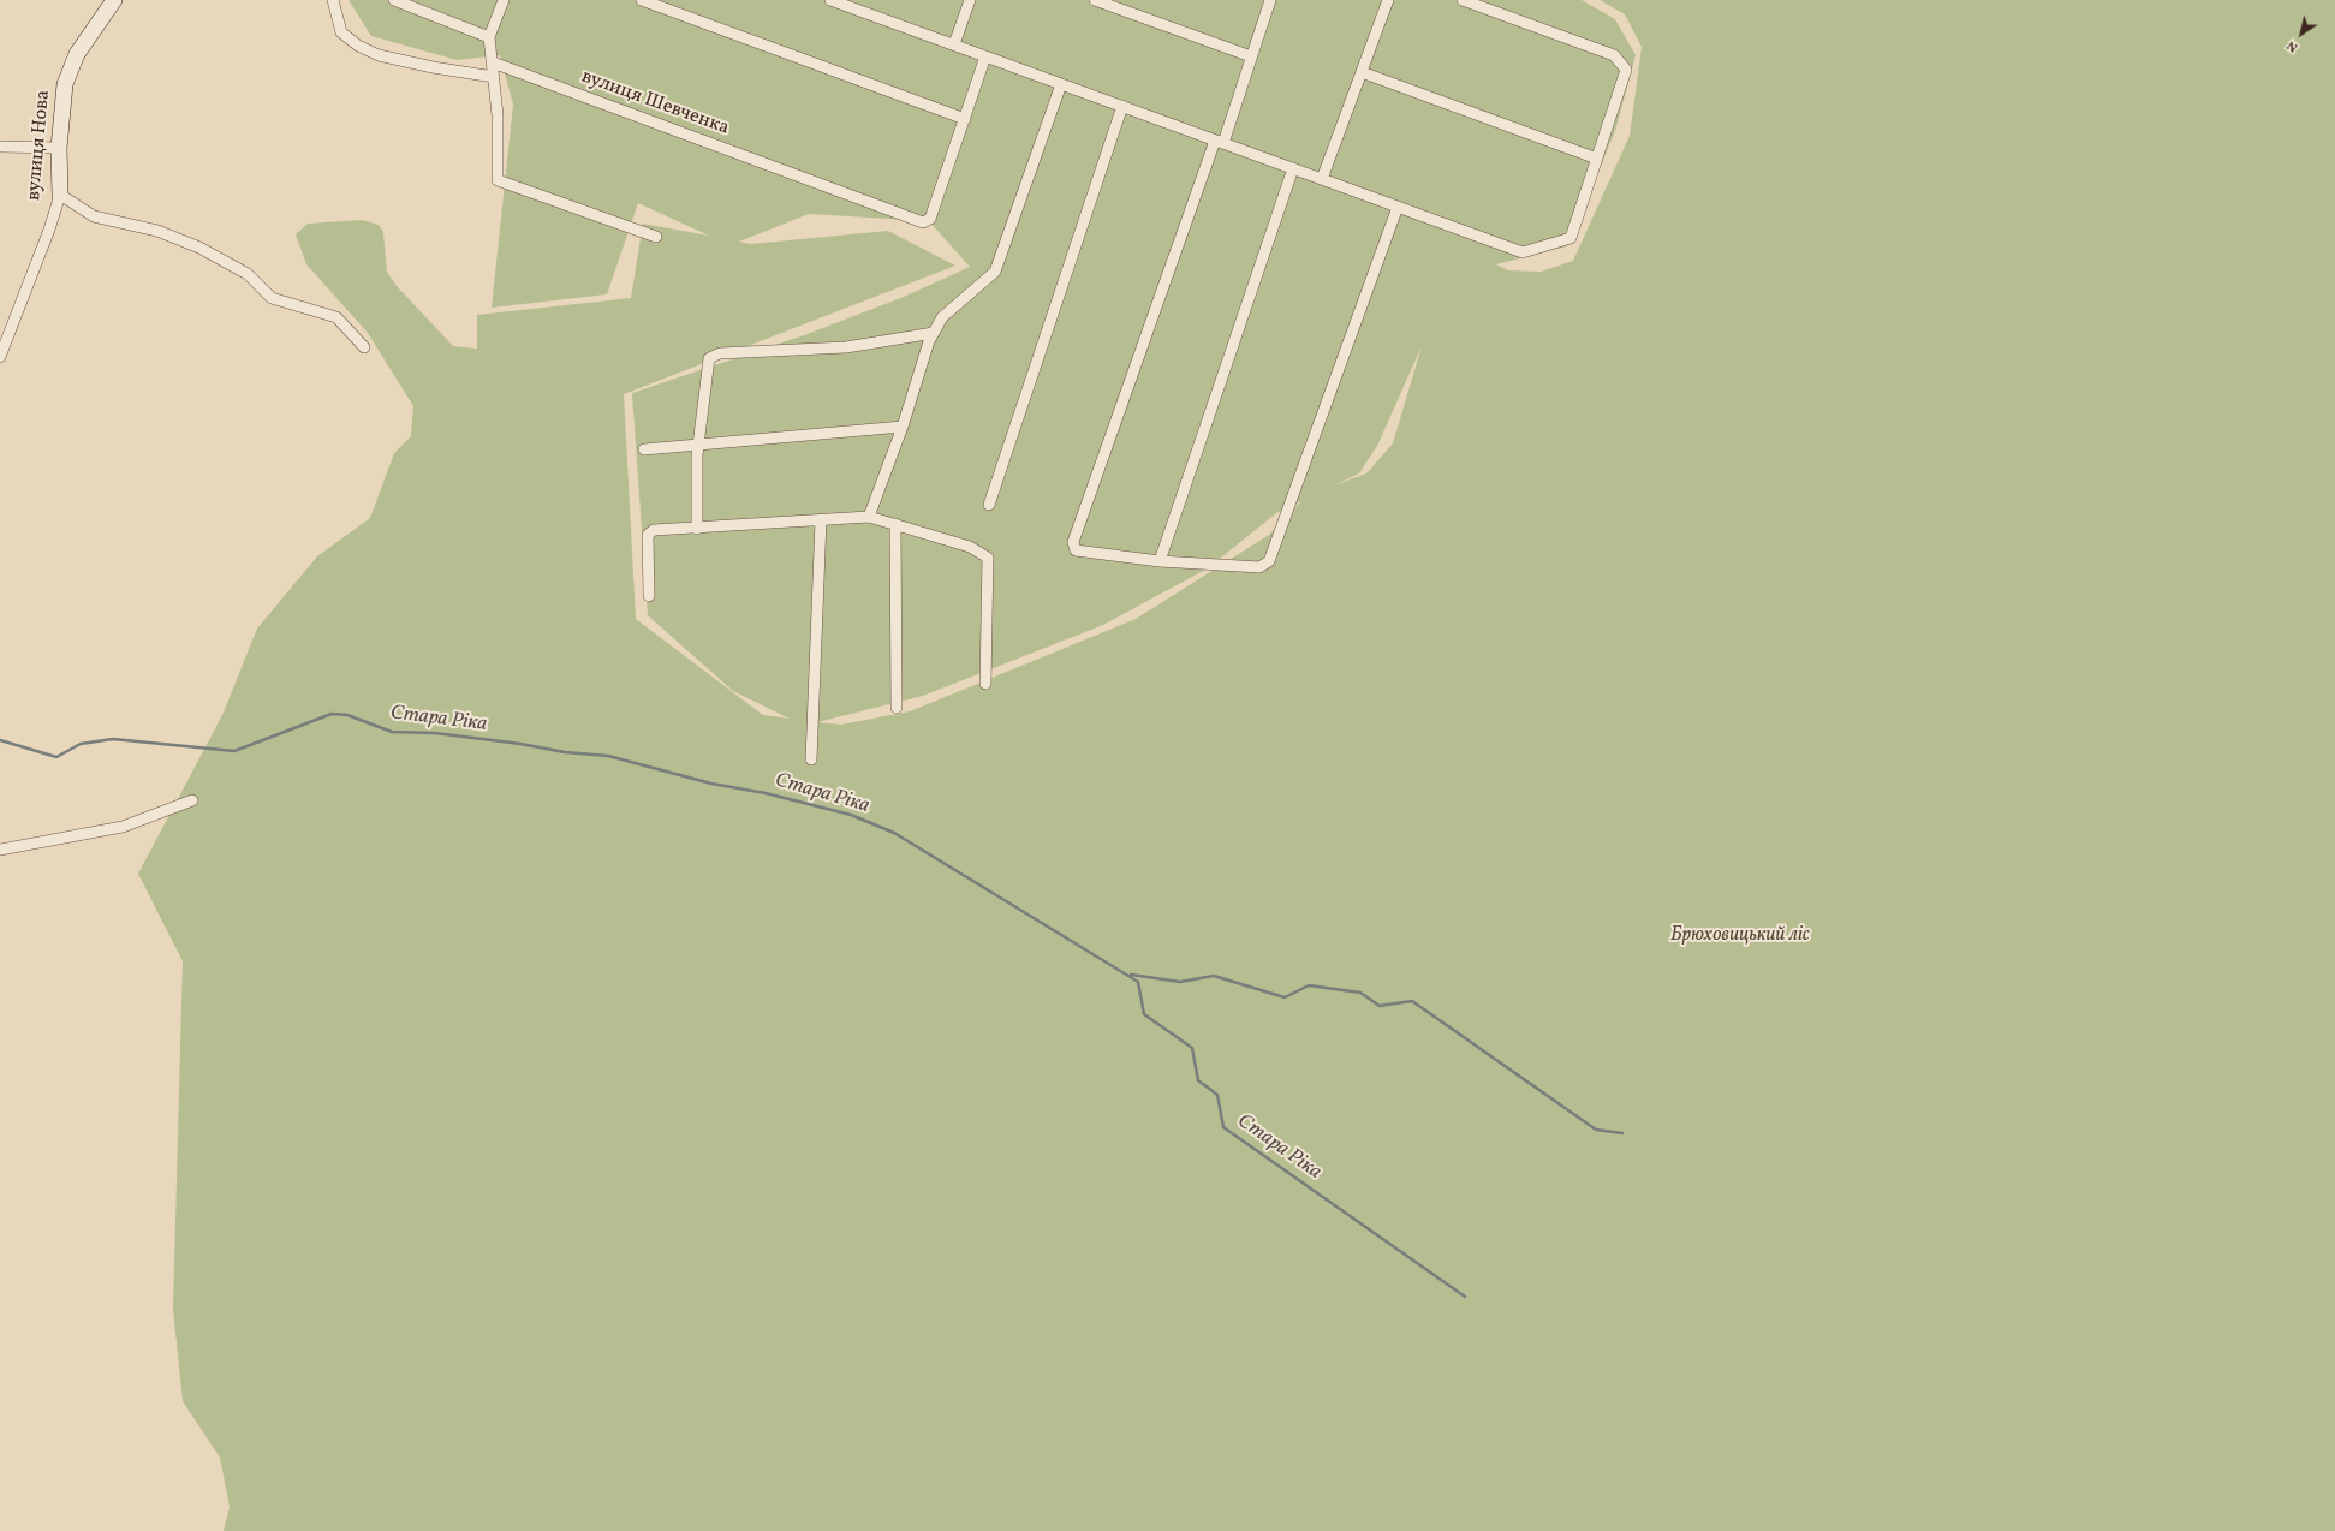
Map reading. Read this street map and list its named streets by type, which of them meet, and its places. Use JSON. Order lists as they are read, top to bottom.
{
  "streets": {
    "street": ["вулиця Шевченка", "вулиця Нова"]
  },
  "water": ["Стара Ріка"],
  "parks": ["Брюховицький ліс"],
  "north": "bottom left"
}
